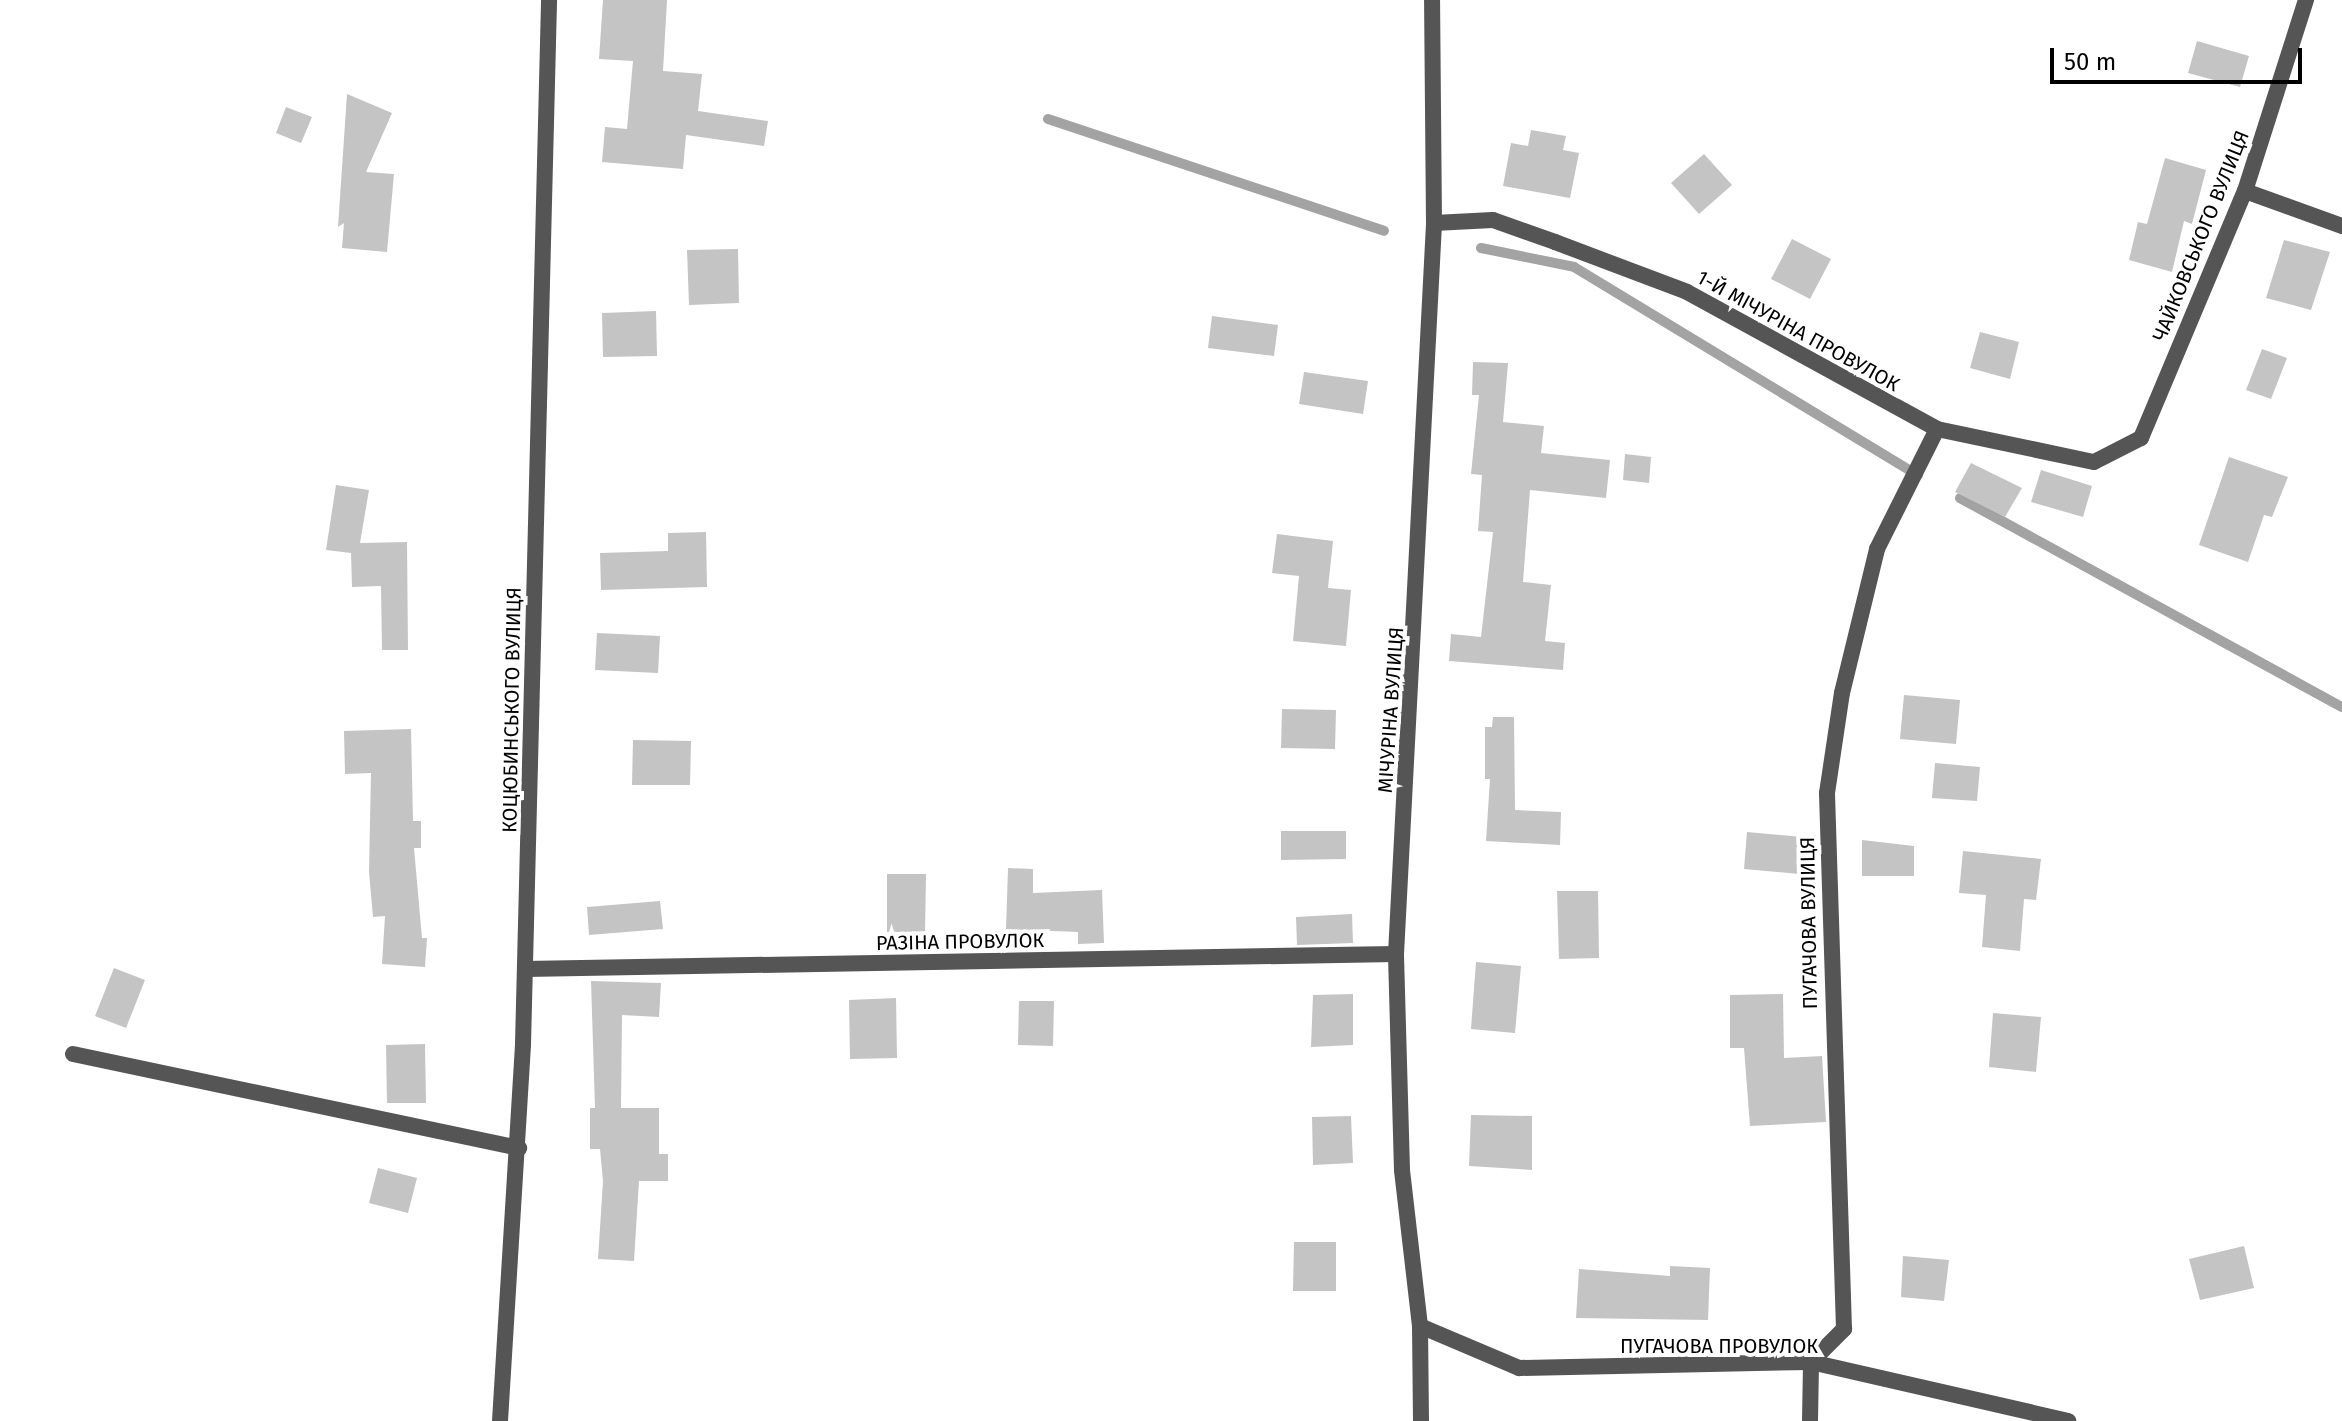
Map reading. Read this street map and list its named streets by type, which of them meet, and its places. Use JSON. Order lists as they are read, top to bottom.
{
  "streets": {
    "street": [
      "ЧАЙКОВСЬКОГО ВУЛИЦЯ",
      "1-Й МІЧУРІНА ПРОВУЛОК",
      "КОЦЮБИНСЬКОГО ВУЛИЦЯ",
      "МІЧУРІНА ВУЛИЦЯ",
      "ПУГАЧОВА ВУЛИЦЯ",
      "РАЗІНА ПРОВУЛОК",
      "ПУГАЧОВА ПРОВУЛОК"
    ]
  },
  "crossings": [
    ["ЧАЙКОВСЬКОГО ВУЛИЦЯ", "1-Й МІЧУРІНА ПРОВУЛОК"],
    ["1-Й МІЧУРІНА ПРОВУЛОК", "МІЧУРІНА ВУЛИЦЯ"],
    ["1-Й МІЧУРІНА ПРОВУЛОК", "ПУГАЧОВА ВУЛИЦЯ"],
    ["КОЦЮБИНСЬКОГО ВУЛИЦЯ", "РАЗІНА ПРОВУЛОК"],
    ["МІЧУРІНА ВУЛИЦЯ", "РАЗІНА ПРОВУЛОК"],
    ["МІЧУРІНА ВУЛИЦЯ", "ПУГАЧОВА ПРОВУЛОК"],
    ["ПУГАЧОВА ВУЛИЦЯ", "ПУГАЧОВА ПРОВУЛОК"]
  ],
  "scale_bar": "50 m"
}
